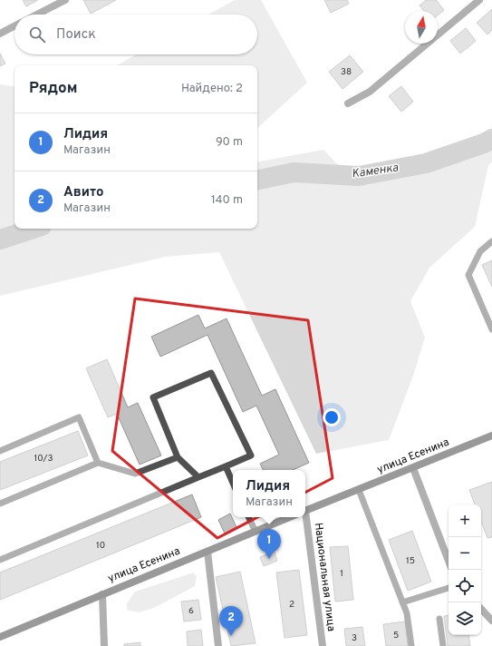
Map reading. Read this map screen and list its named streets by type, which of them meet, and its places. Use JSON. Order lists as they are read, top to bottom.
{
  "streets": {
    "street": ["улица Есенина", "Национальная улица"]
  },
  "water": ["Каменка"],
  "house_numbers": [
    "38",
    "10/3",
    "10",
    "15",
    "1",
    "2",
    "6",
    "5",
    "3"
  ],
  "north": "top",
  "page": {
    "search": "Поиск",
    "heading": ["Рядом", "Найдено: 2"],
    "list": [
      {
        "mark": "1",
        "name": "Лидия",
        "note": "Магазин",
        "value": "90 m"
      },
      {
        "mark": "2",
        "name": "Авито",
        "note": "Магазин",
        "value": "140 m"
      }
    ],
    "popup": ["Лидия", "Магазин"],
    "map_buttons": ["+", "−"],
    "pins": ["1", "2"]
  }
}
